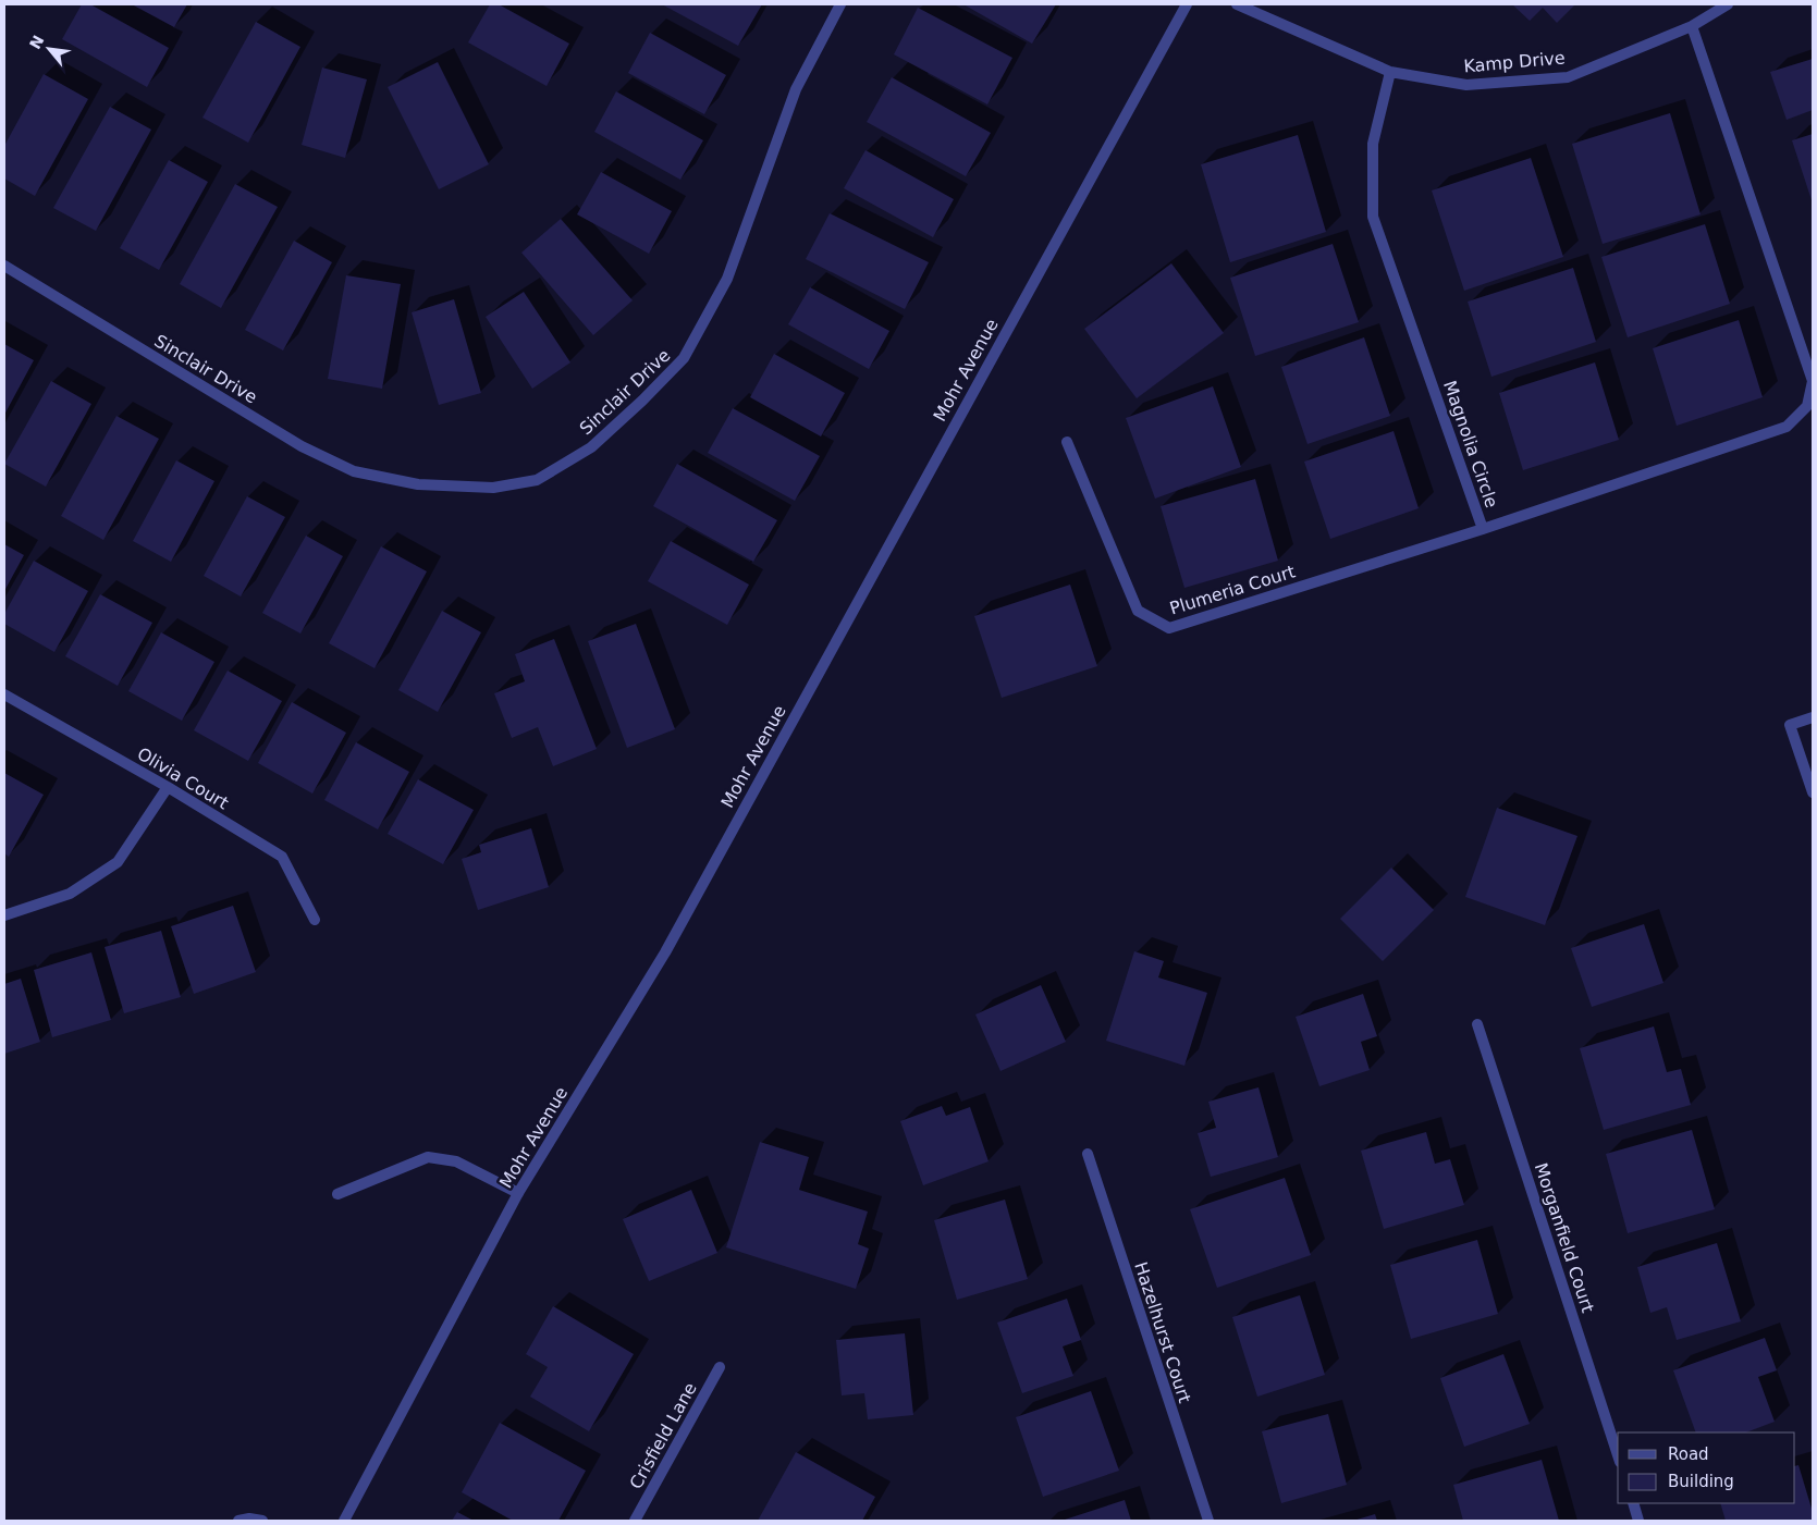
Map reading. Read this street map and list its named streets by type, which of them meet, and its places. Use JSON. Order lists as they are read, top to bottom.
{
  "streets": {
    "street": [
      "Kamp Drive",
      "Sinclair Drive",
      "Mohr Avenue",
      "Magnolia Circle",
      "Plumeria Court",
      "Olivia Court",
      "Morganfield Court",
      "Hazelhurst Court",
      "Crisfield Lane"
    ]
  },
  "crossings": [
    ["Kamp Drive", "Magnolia Circle"],
    ["Magnolia Circle", "Plumeria Court"]
  ],
  "legend": ["Road", "Building"],
  "north": "top left"
}
